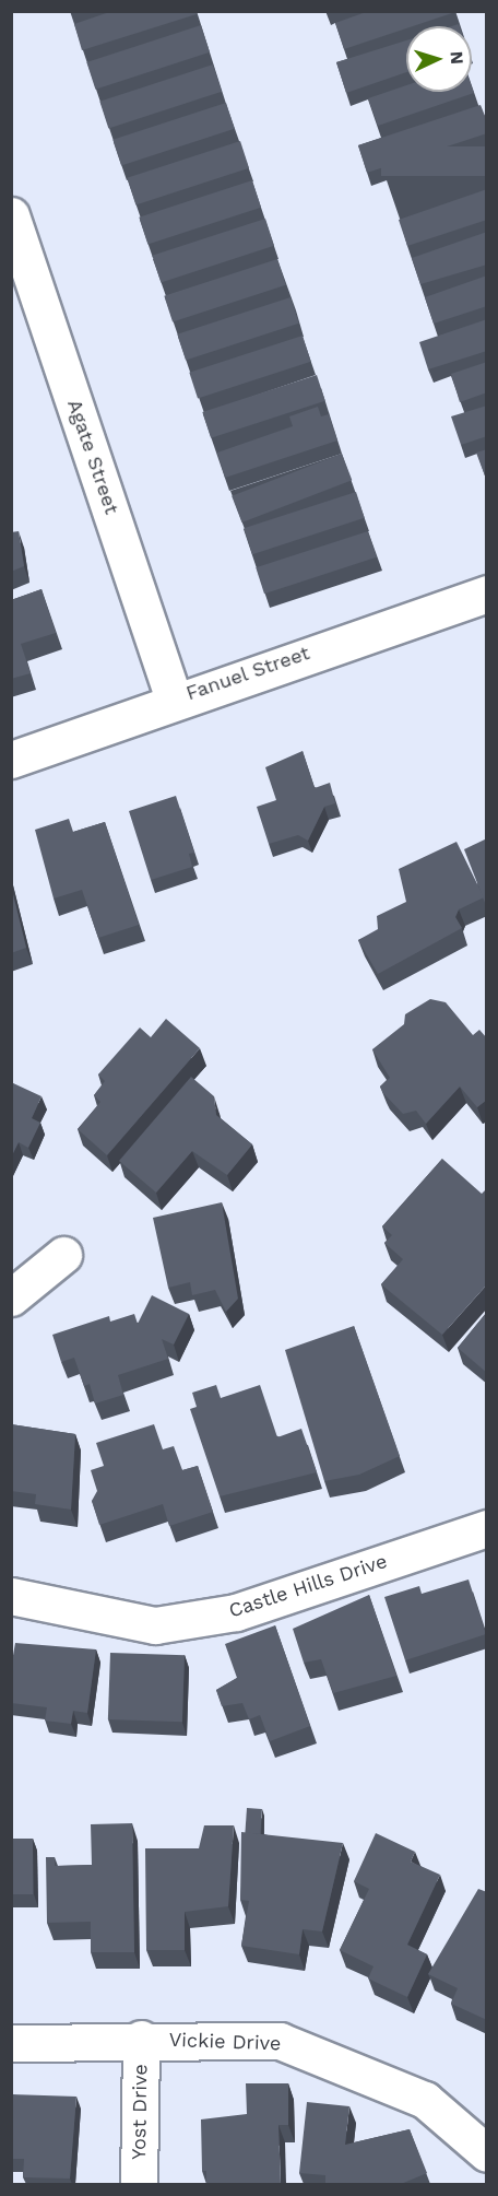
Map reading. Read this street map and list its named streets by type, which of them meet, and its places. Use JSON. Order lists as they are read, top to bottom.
{
  "streets": {
    "street": [
      "Agate Street",
      "Fanuel Street",
      "Castle Hills Drive",
      "Vickie Drive",
      "Yost Drive"
    ]
  },
  "crossings": [
    ["Agate Street", "Fanuel Street"],
    ["Vickie Drive", "Yost Drive"]
  ],
  "north": "right"
}
